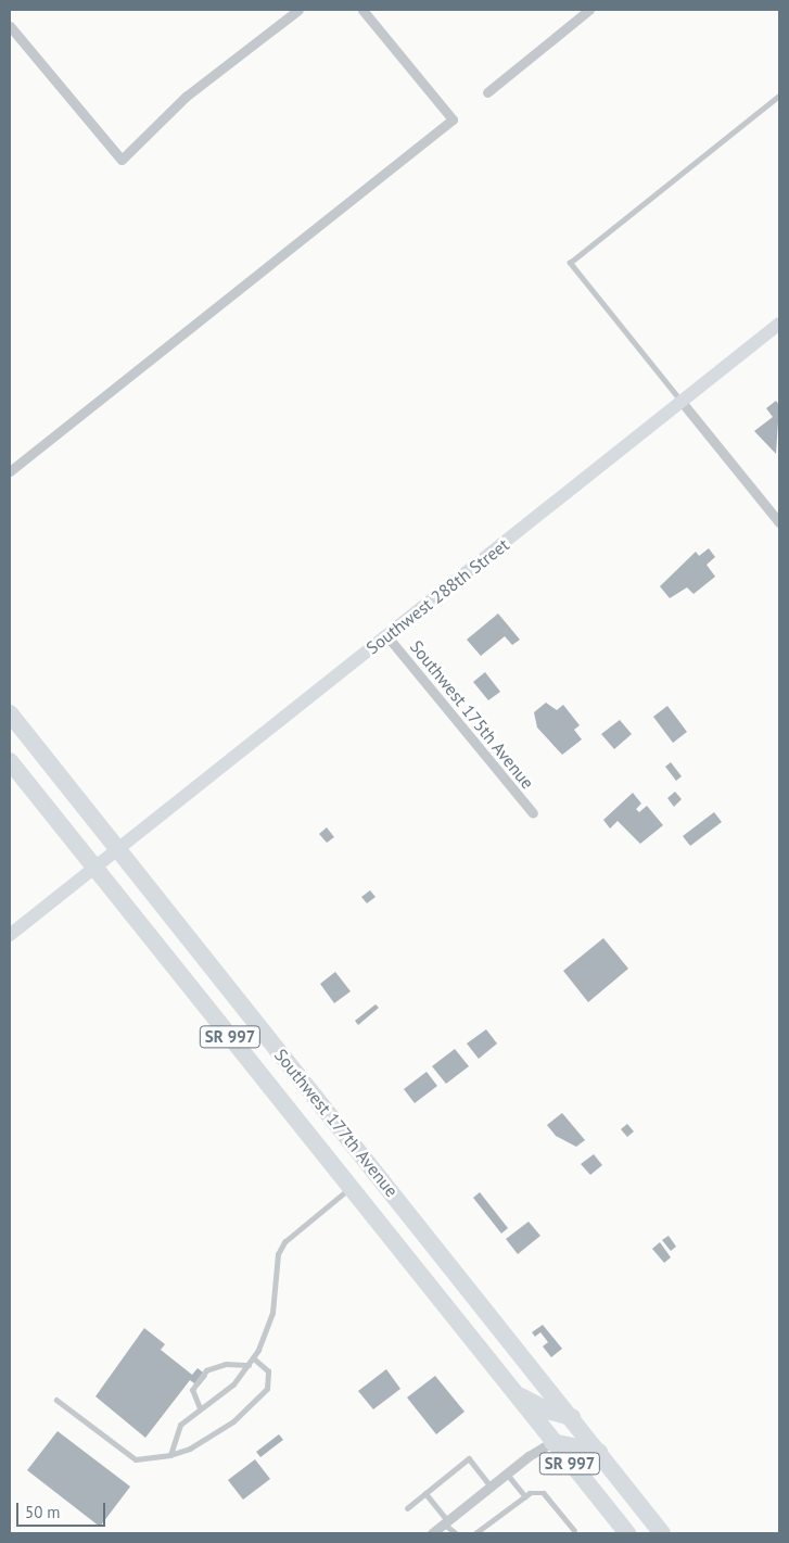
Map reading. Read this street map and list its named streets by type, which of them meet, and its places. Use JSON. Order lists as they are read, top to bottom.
{
  "streets": {
    "highway": ["SR 997", "Southwest 177th Avenue"],
    "street": ["Southwest 288th Street", "Southwest 175th Avenue"]
  },
  "crossings": [
    ["Southwest 288th Street", "Southwest 175th Avenue"],
    ["Southwest 288th Street", "Southwest 177th Avenue"]
  ],
  "scale_bar": "50 m"
}
